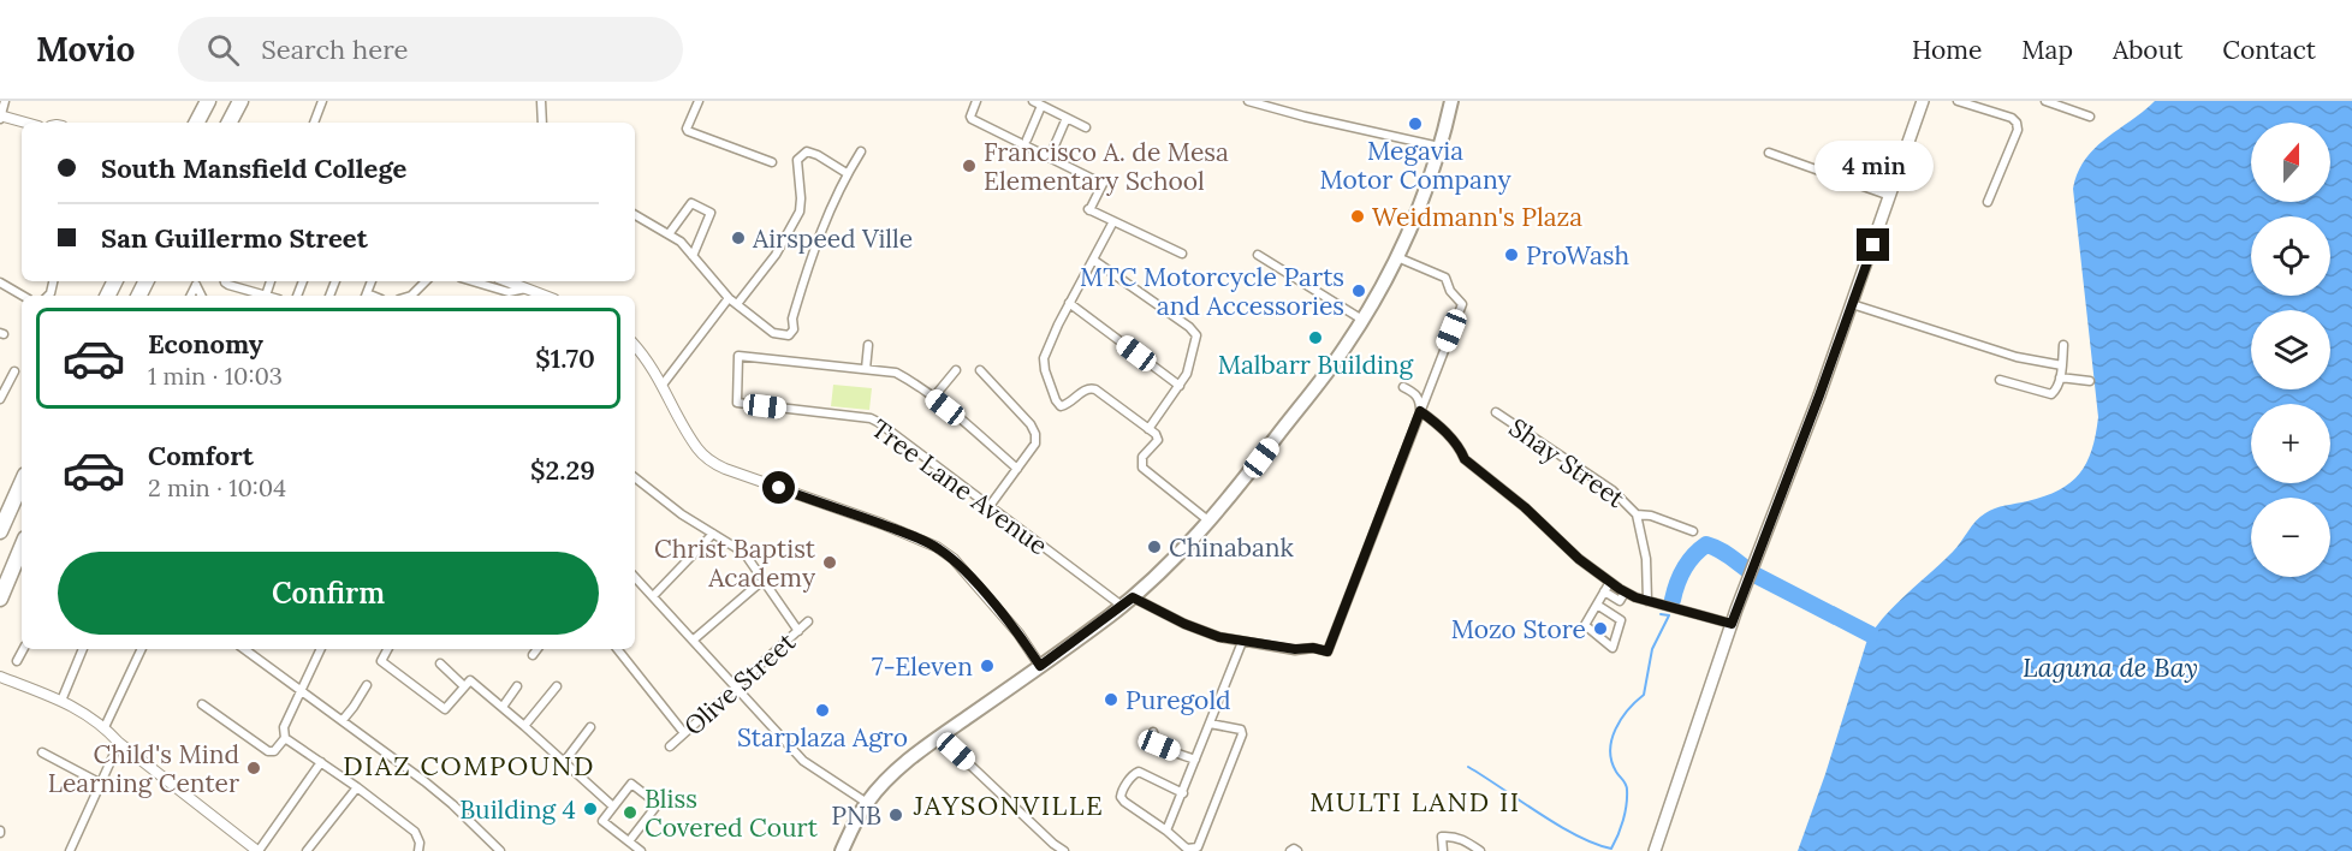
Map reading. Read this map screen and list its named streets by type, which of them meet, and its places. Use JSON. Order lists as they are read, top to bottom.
{
  "streets": {
    "street": ["Shay Street", "Tree Lane Avenue", "Olive Street"]
  },
  "districts": ["DIAZ COMPOUND", "MULTI LAND II", "JAYSONVILLE"],
  "water": ["Laguna de Bay"],
  "places": [
    "Megavia Motor Company",
    "Francisco A. de Mesa Elementary School",
    "Weidmann's Plaza",
    "Airspeed Ville",
    "ProWash",
    "MTC Motorcycle Parts and Accessories",
    "Malbarr Building",
    "Chinabank",
    "Christ Baptist Academy",
    "Mozo Store",
    "7-Eleven",
    "Puregold",
    "Starplaza Agro",
    "Child's Mind Learning Center",
    "Building 4",
    "Bliss Covered Court",
    "PNB"
  ],
  "north": "top",
  "page": {
    "header": "Movio",
    "search": "Search here",
    "nav": [
      "Home",
      "Map",
      "About",
      "Contact"
    ],
    "map_buttons": ["+", "−"],
    "banner": ["South Mansfield College", "San Guillermo Street"],
    "bubble": "4 min",
    "list": [
      {
        "name": "Economy",
        "note": "1 min · 10:03",
        "value": "$1.70"
      },
      {
        "name": "Comfort",
        "note": "2 min · 10:04",
        "value": "$2.29"
      }
    ],
    "buttons": "Confirm"
  }
}
